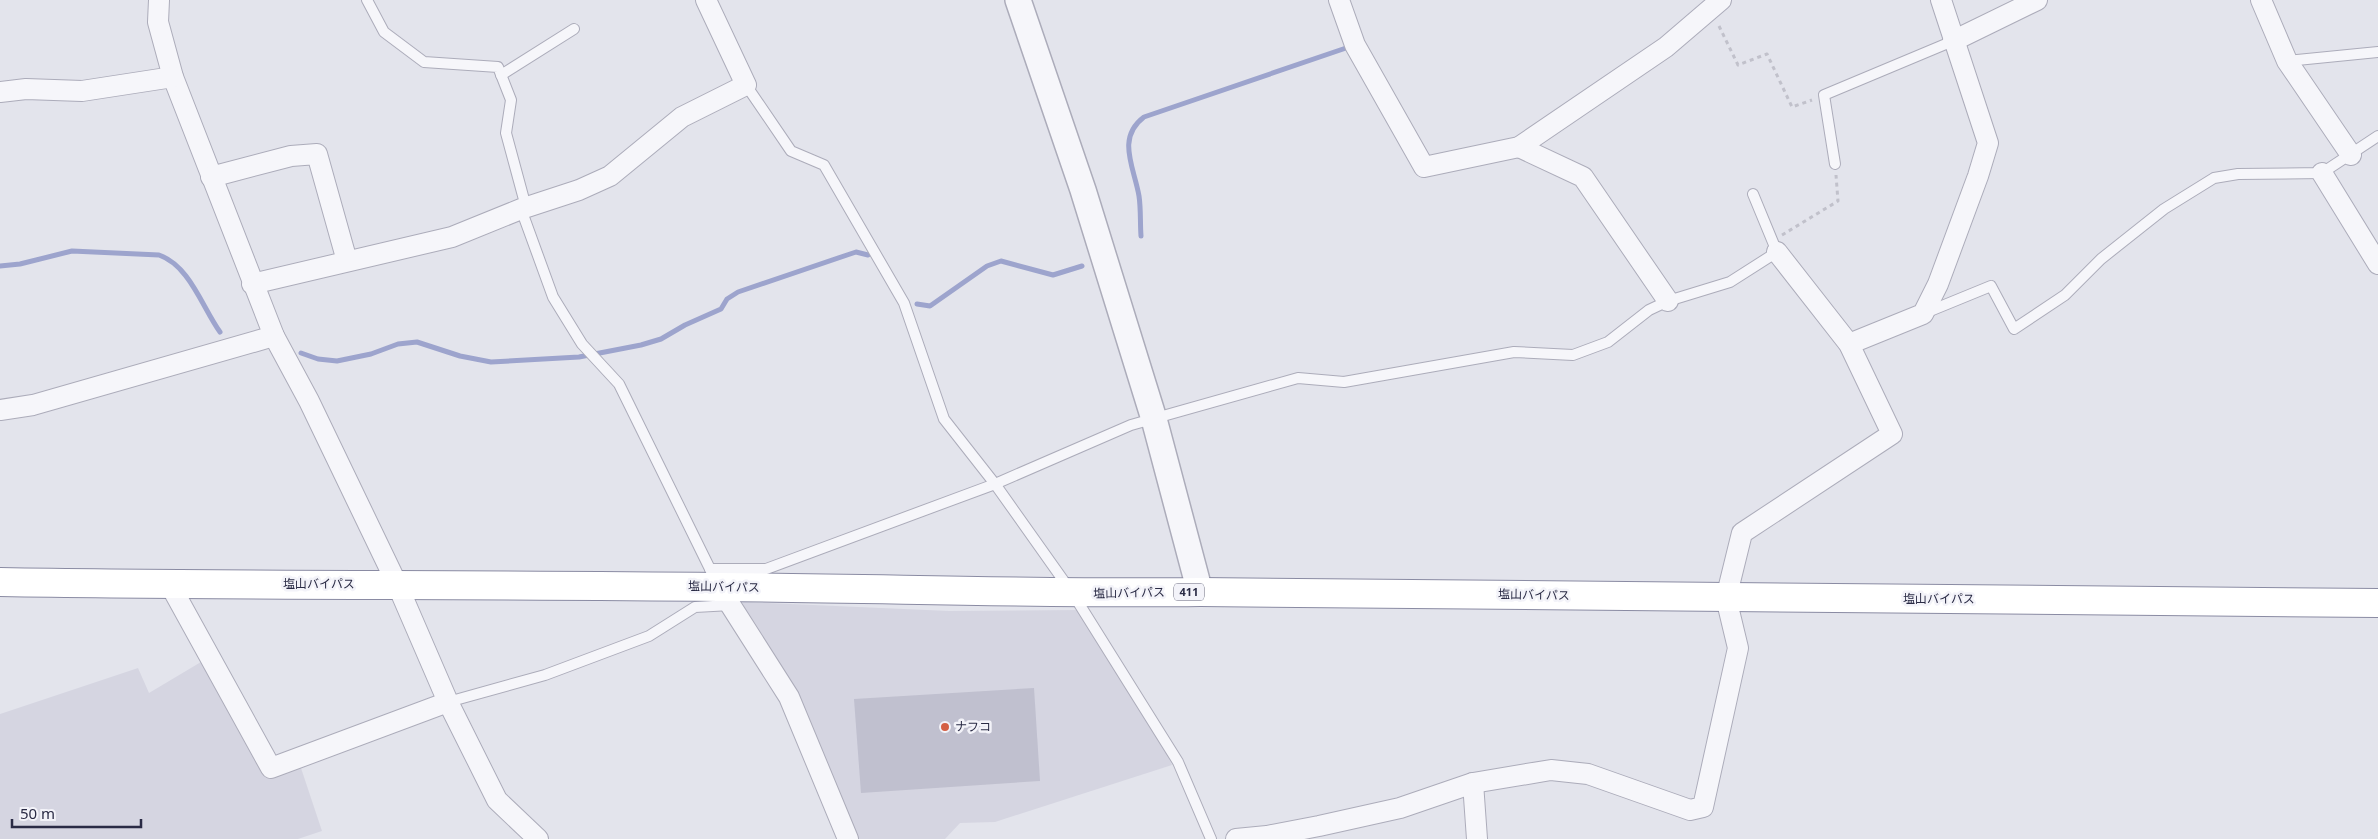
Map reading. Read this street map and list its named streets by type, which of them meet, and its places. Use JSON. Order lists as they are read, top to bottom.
{
  "streets": {
    "highway": ["塩山バイパス", "411"]
  },
  "places": ["ナフコ"],
  "scale_bar": "50 m"
}
